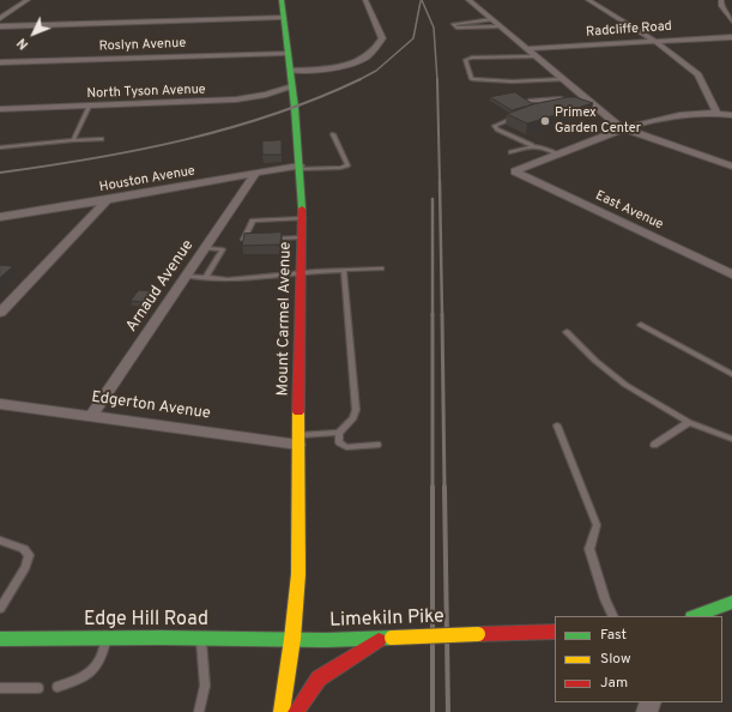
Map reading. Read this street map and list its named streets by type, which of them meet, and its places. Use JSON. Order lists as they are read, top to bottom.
{
  "streets": {
    "street": [
      "Radcliffe Road",
      "Roslyn Avenue",
      "North Tyson Avenue",
      "Houston Avenue",
      "East Avenue",
      "Arnaud Avenue",
      "Mount Carmel Avenue",
      "Edgerton Avenue",
      "Limekiln Pike",
      "Edge Hill Road"
    ]
  },
  "crossings": [
    ["Roslyn Avenue", "Mount Carmel Avenue"],
    ["North Tyson Avenue", "Mount Carmel Avenue"],
    ["Houston Avenue", "Arnaud Avenue"],
    ["Houston Avenue", "Mount Carmel Avenue"],
    ["Arnaud Avenue", "Edgerton Avenue"],
    ["Mount Carmel Avenue", "Edgerton Avenue"],
    ["Mount Carmel Avenue", "Limekiln Pike"],
    ["Mount Carmel Avenue", "Edge Hill Road"],
    ["Limekiln Pike", "Edge Hill Road"]
  ],
  "places": ["Primex Garden Center"],
  "legend": ["Fast", "Slow", "Jam"],
  "north": "bottom left"
}
